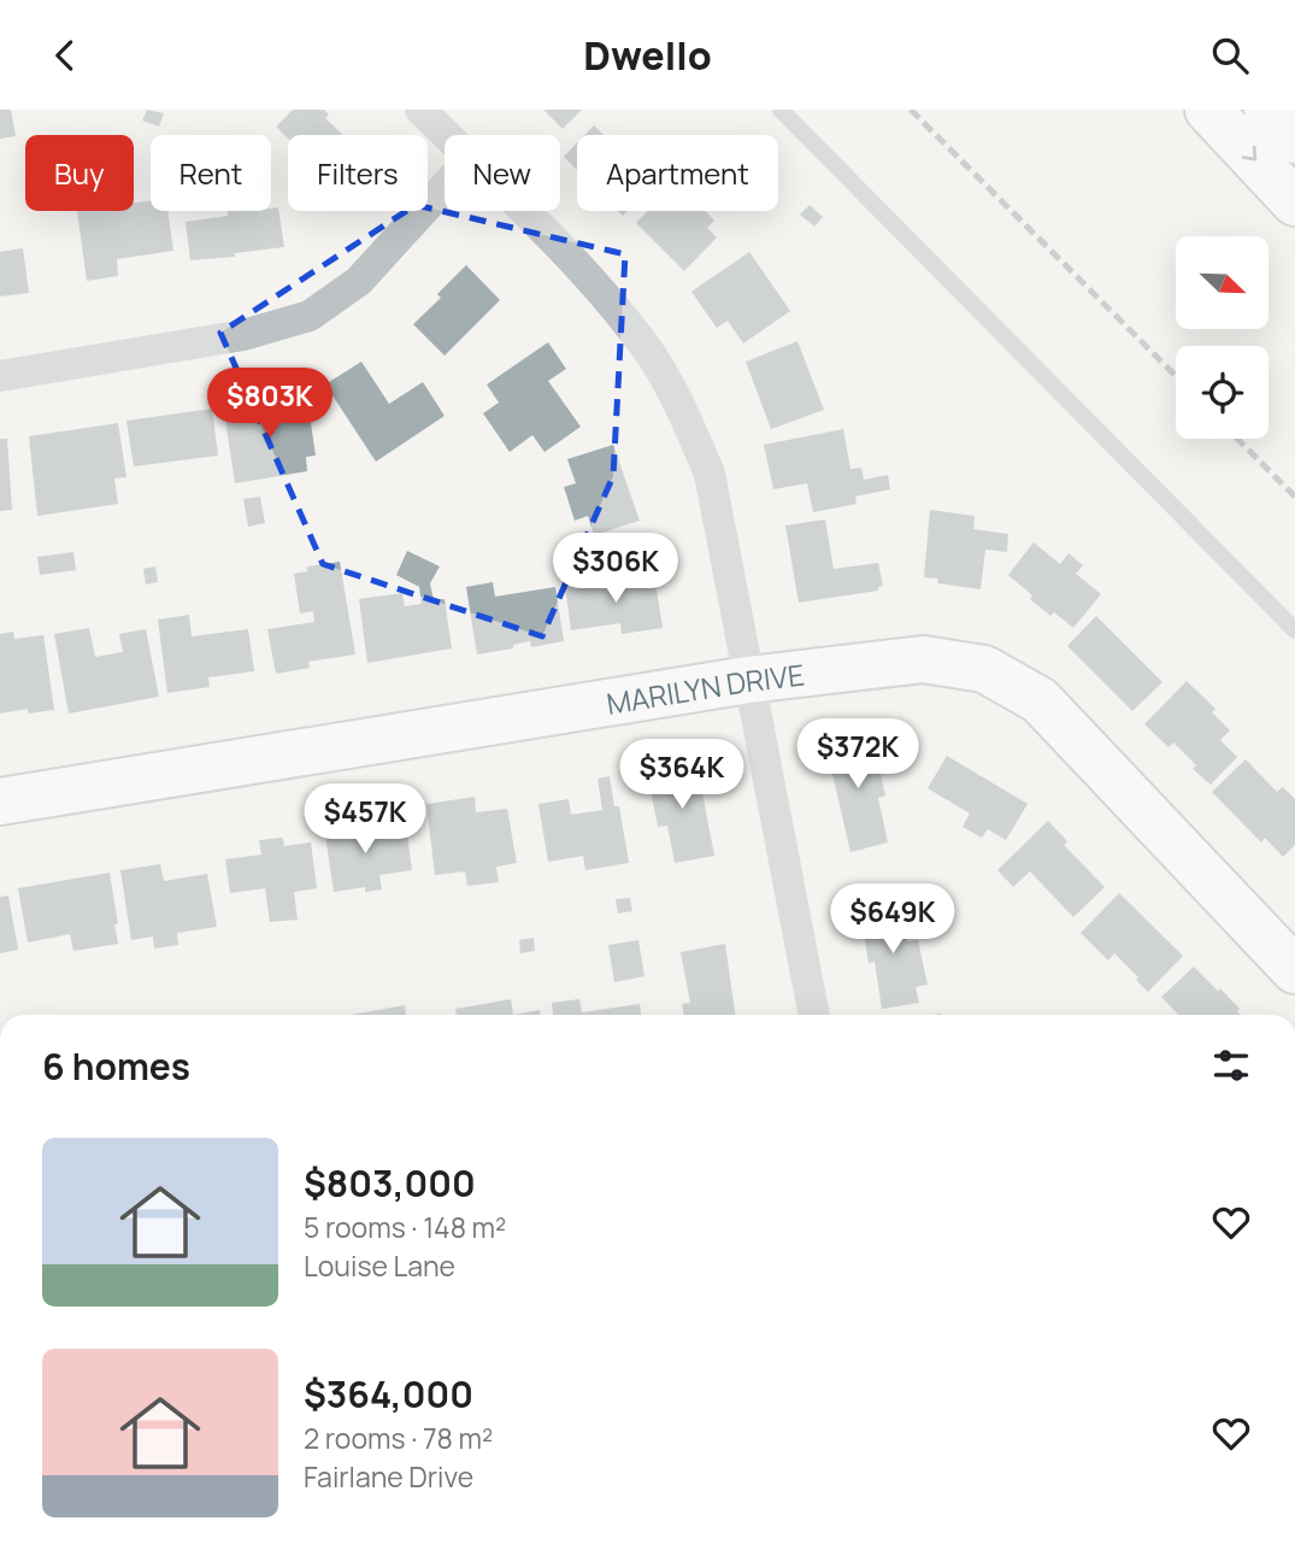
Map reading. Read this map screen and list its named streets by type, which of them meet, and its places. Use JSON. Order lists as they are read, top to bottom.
{
  "streets": {
    "main road": ["MARILYN DRIVE"]
  },
  "north": "bottom right",
  "page": {
    "header": "Dwello",
    "chip": [
      "Buy",
      "Rent",
      "Filters",
      "New",
      "Apartment"
    ],
    "price": [
      "$803K",
      "$306K",
      "$372K",
      "$364K",
      "$457K",
      "$649K"
    ],
    "heading": "6 homes",
    "list": [
      {
        "name": "$803,000",
        "note": "5 rooms · 148 m² · Louise Lane"
      },
      {
        "name": "$364,000",
        "note": "2 rooms · 78 m² · Fairlane Drive"
      }
    ]
  }
}
